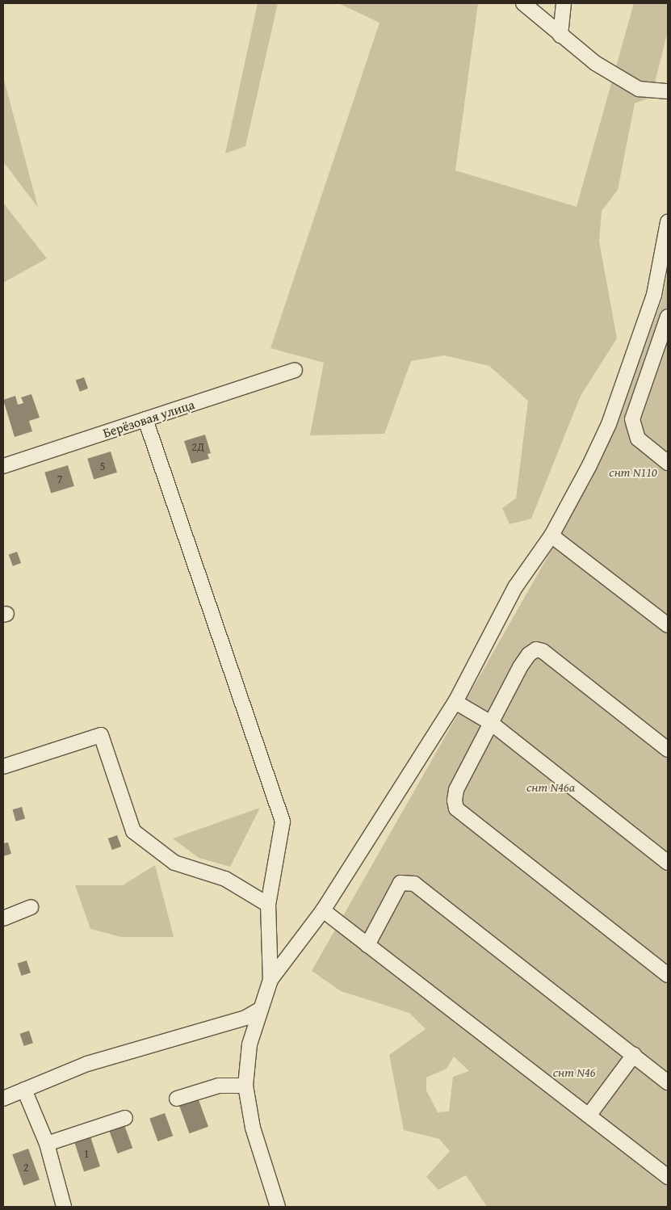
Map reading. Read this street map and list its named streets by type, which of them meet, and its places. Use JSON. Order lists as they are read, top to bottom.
{
  "streets": {
    "street": ["Берёзовая улица"]
  },
  "parks": ["снт N110", "снт N46а", "снт N46"],
  "house_numbers": [
    "2Д",
    "5",
    "7",
    "1",
    "2"
  ]
}
